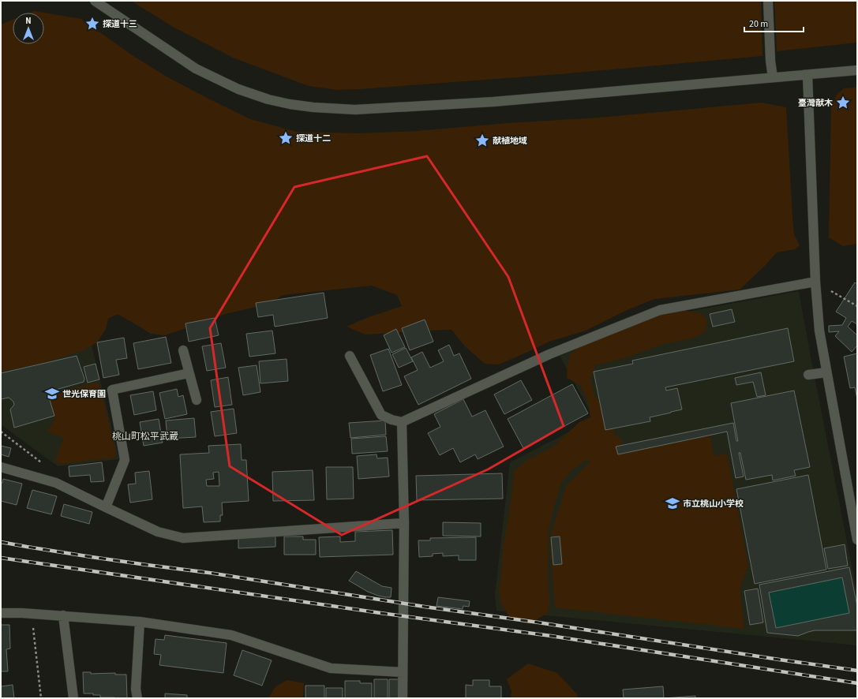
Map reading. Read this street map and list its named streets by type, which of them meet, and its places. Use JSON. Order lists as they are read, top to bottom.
{
  "districts": ["桃山町松平武蔵"],
  "places": {
    "place": [
      "探道十三",
      "臺灣献木",
      "探道十二",
      "献植地域"
    ],
    "school or university": ["世光保育園", "市立桃山小学校"]
  },
  "scale_bar": "20 m",
  "north": "top"
}
